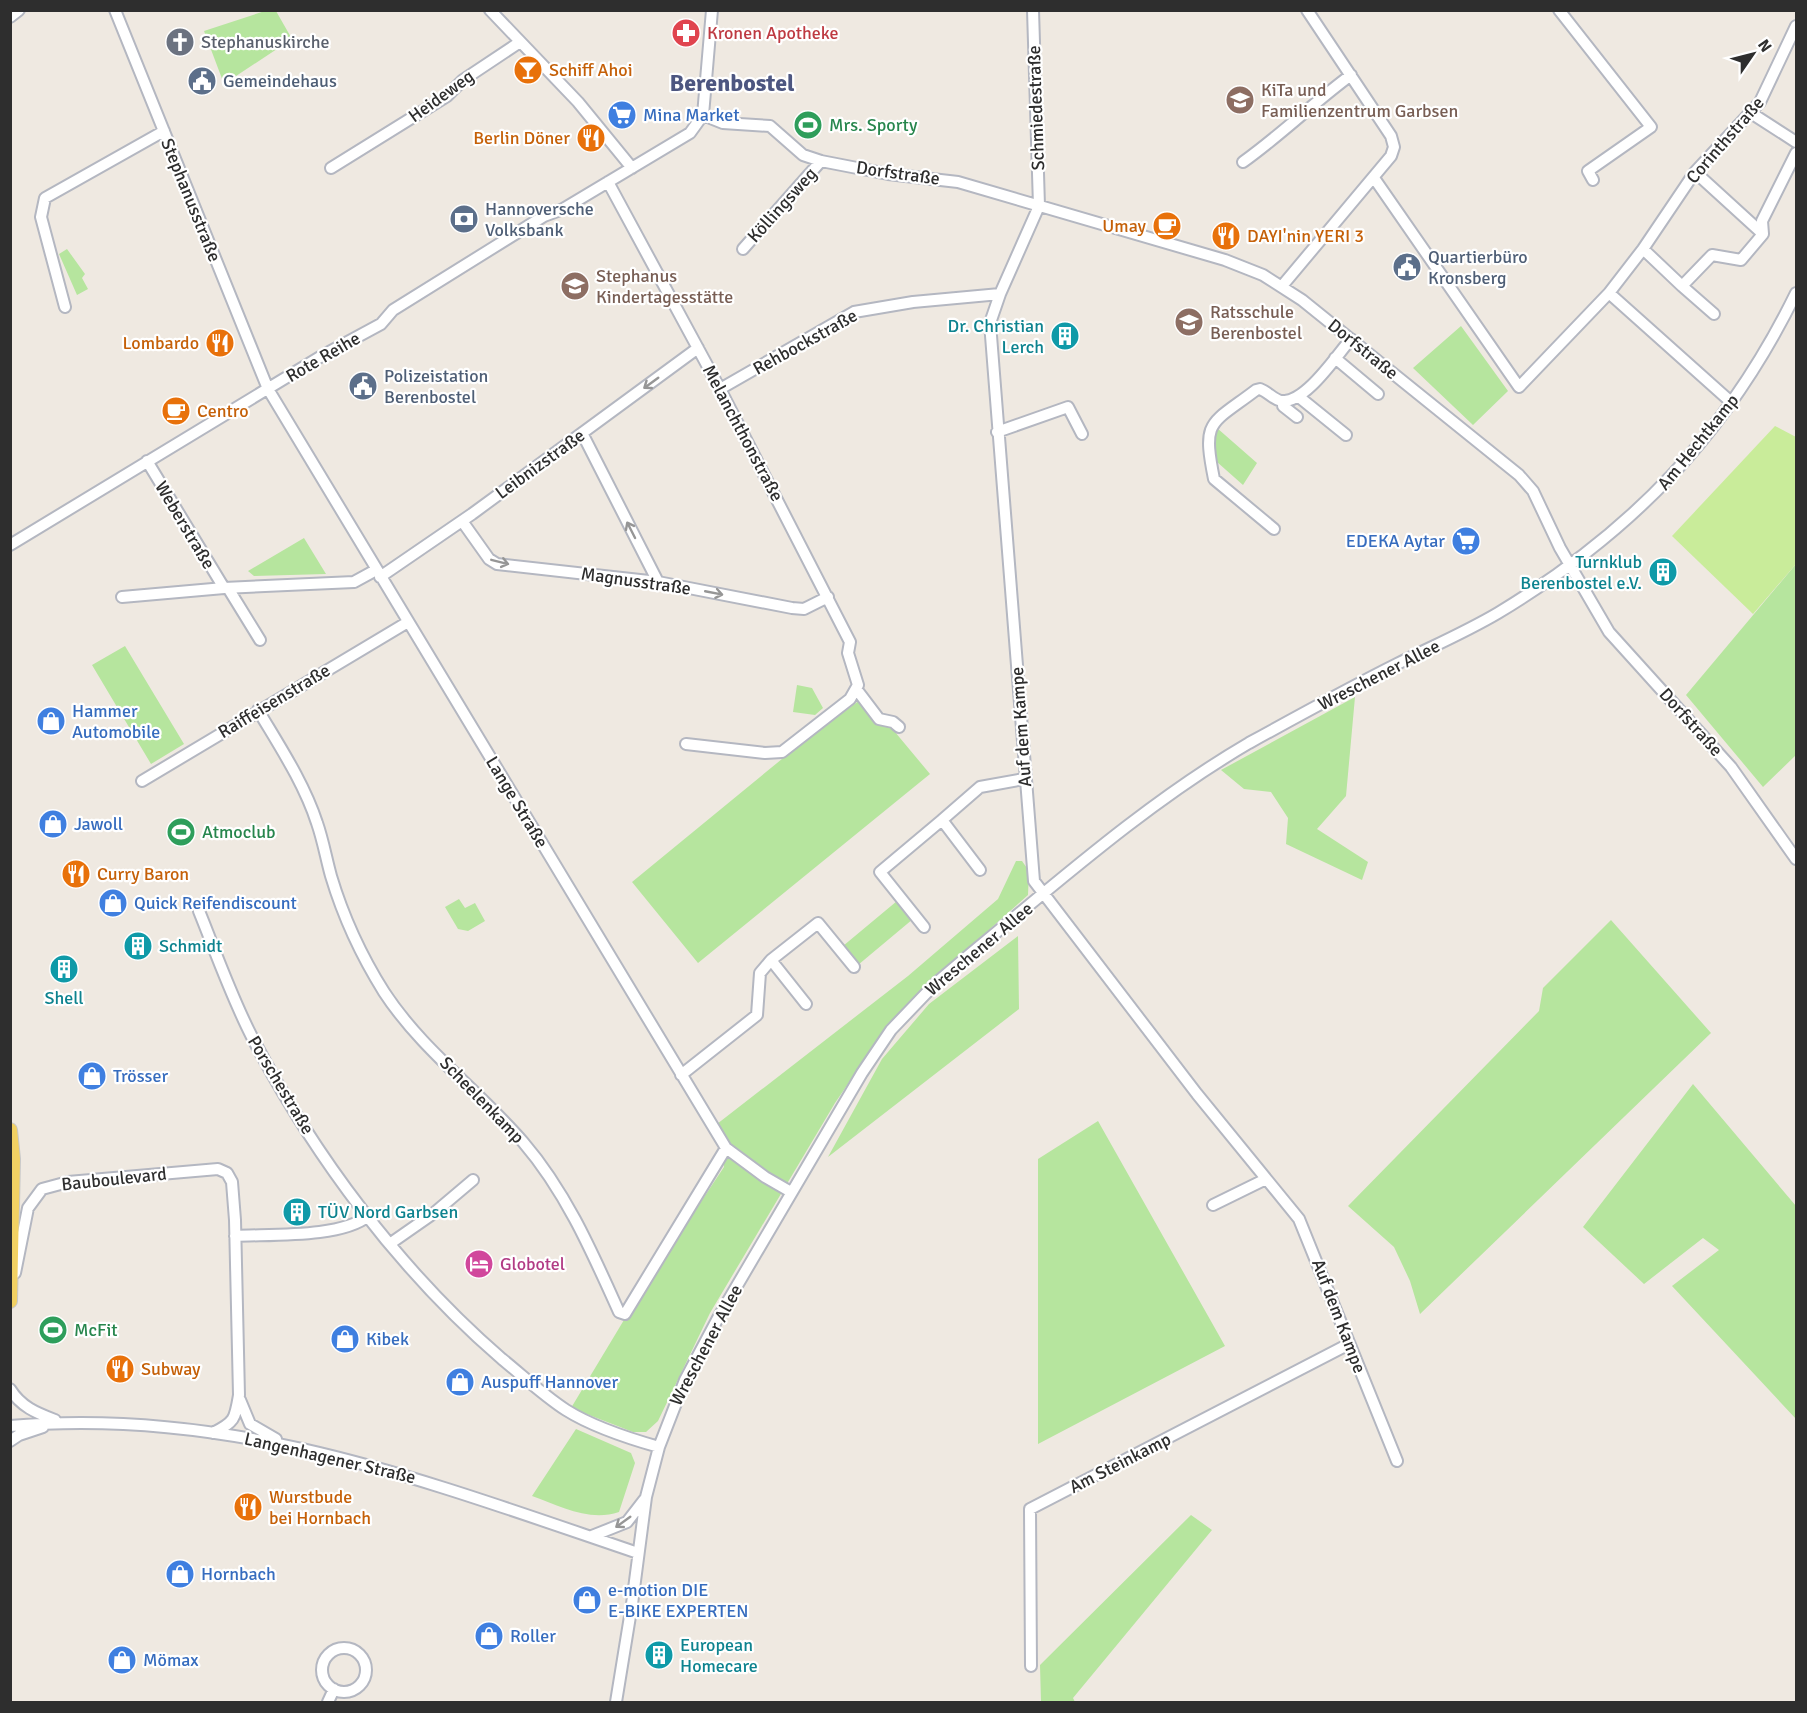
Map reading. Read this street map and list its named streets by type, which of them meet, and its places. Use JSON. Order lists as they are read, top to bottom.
{
  "streets": {
    "street": [
      "Heideweg",
      "Schmiedestraße",
      "Corinthstraße",
      "Dorfstraße",
      "Stephanusstraße",
      "Köllingsweg",
      "Rehbockstraße",
      "Rote Reihe",
      "Melanchthonstraße",
      "Am Hechtkamp",
      "Leibnizstraße",
      "Weberstraße",
      "Magnusstraße",
      "Wreschener Allee",
      "Raiffeisenstraße",
      "Auf dem Kampe",
      "Lange Straße",
      "Porschestraße",
      "Scheelenkamp",
      "Bauboulevard",
      "Langenhagener Straße",
      "Am Steinkamp"
    ]
  },
  "crossings": [
    ["Schmiedestraße", "Dorfstraße"],
    ["Schmiedestraße", "Auf dem Kampe"],
    ["Dorfstraße", "Köllingsweg"],
    ["Dorfstraße", "Rote Reihe"],
    ["Dorfstraße", "Am Hechtkamp"],
    ["Dorfstraße", "Wreschener Allee"],
    ["Dorfstraße", "Auf dem Kampe"],
    ["Stephanusstraße", "Rote Reihe"],
    ["Stephanusstraße", "Lange Straße"],
    ["Rehbockstraße", "Melanchthonstraße"],
    ["Rehbockstraße", "Auf dem Kampe"],
    ["Rote Reihe", "Melanchthonstraße"],
    ["Rote Reihe", "Weberstraße"],
    ["Rote Reihe", "Lange Straße"],
    ["Melanchthonstraße", "Leibnizstraße"],
    ["Melanchthonstraße", "Magnusstraße"],
    ["Am Hechtkamp", "Wreschener Allee"],
    ["Leibnizstraße", "Weberstraße"],
    ["Leibnizstraße", "Magnusstraße"],
    ["Leibnizstraße", "Lange Straße"],
    ["Wreschener Allee", "Auf dem Kampe"],
    ["Wreschener Allee", "Lange Straße"],
    ["Wreschener Allee", "Porschestraße"],
    ["Wreschener Allee", "Langenhagener Straße"],
    ["Raiffeisenstraße", "Lange Straße"],
    ["Raiffeisenstraße", "Scheelenkamp"],
    ["Auf dem Kampe", "Am Steinkamp"],
    ["Lange Straße", "Scheelenkamp"],
    ["Bauboulevard", "Langenhagener Straße"]
  ],
  "one_way": ["Magnusstraße"],
  "districts": ["Berenbostel"],
  "places": {
    "pharmacy": ["Kronen Apotheke"],
    "church": ["Stephanuskirche"],
    "bar": ["Schiff Ahoi"],
    "public building": ["Gemeindehaus", "Quartierbüro Kronsberg", "Polizeistation Berenbostel"],
    "school or university": ["KiTa und Familienzentrum Garbsen", "Stephanus Kindertagesstätte", "Ratsschule Berenbostel"],
    "supermarket": ["Mina Market", "EDEKA Aytar"],
    "sports": ["Mrs. Sporty", "Atmoclub", "McFit"],
    "restaurant": [
      "Berlin Döner",
      "DAYI'nin YERI 3",
      "Lombardo",
      "Curry Baron",
      "Subway",
      "Wurstbude bei Hornbach"
    ],
    "bank": ["Hannoversche Volksbank"],
    "cafe": ["Umay", "Centro"],
    "building": [
      "Dr. Christian Lerch",
      "Turnklub Berenbostel e.V.",
      "Schmidt",
      "Shell",
      "TÜV Nord Garbsen",
      "European Homecare"
    ],
    "shop": [
      "Hammer Automobile",
      "Jawoll",
      "Quick Reifendiscount",
      "Trösser",
      "Kibek",
      "Auspuff Hannover",
      "Hornbach",
      "e-motion DIE E-BIKE EXPERTEN",
      "Roller",
      "Mömax"
    ],
    "hotel": ["Globotel"]
  },
  "north": "top right"
}
